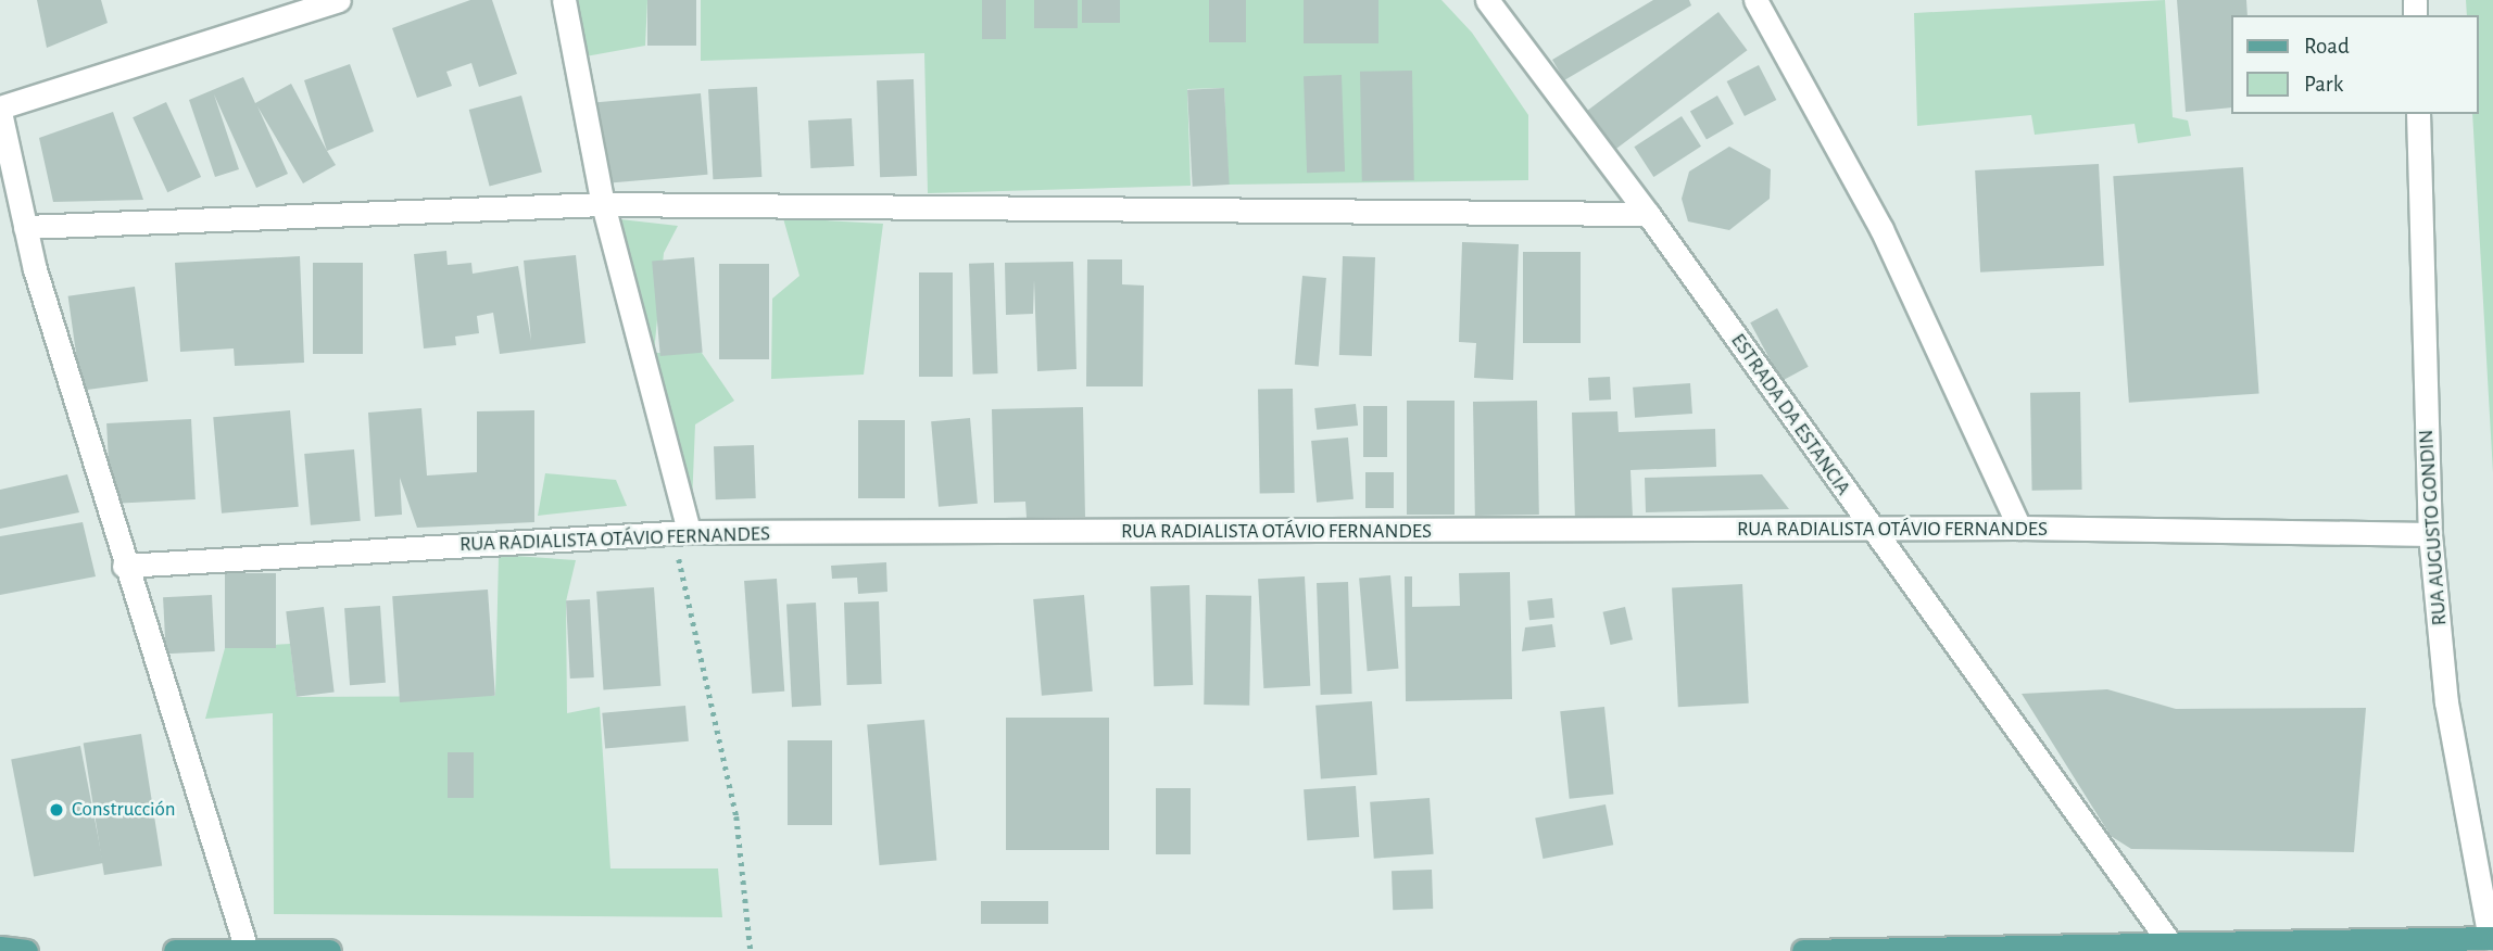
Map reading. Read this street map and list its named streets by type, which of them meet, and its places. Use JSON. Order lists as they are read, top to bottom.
{
  "streets": {
    "street": ["ESTRADA DA ESTANCIA", "RUA AUGUSTO GONDIN", "RUA RADIALISTA OTÁVIO FERNANDES"]
  },
  "crossings": [
    ["ESTRADA DA ESTANCIA", "RUA RADIALISTA OTÁVIO FERNANDES"],
    ["RUA AUGUSTO GONDIN", "RUA RADIALISTA OTÁVIO FERNANDES"]
  ],
  "places": ["Construcción"],
  "legend": ["Road", "Park"]
}
